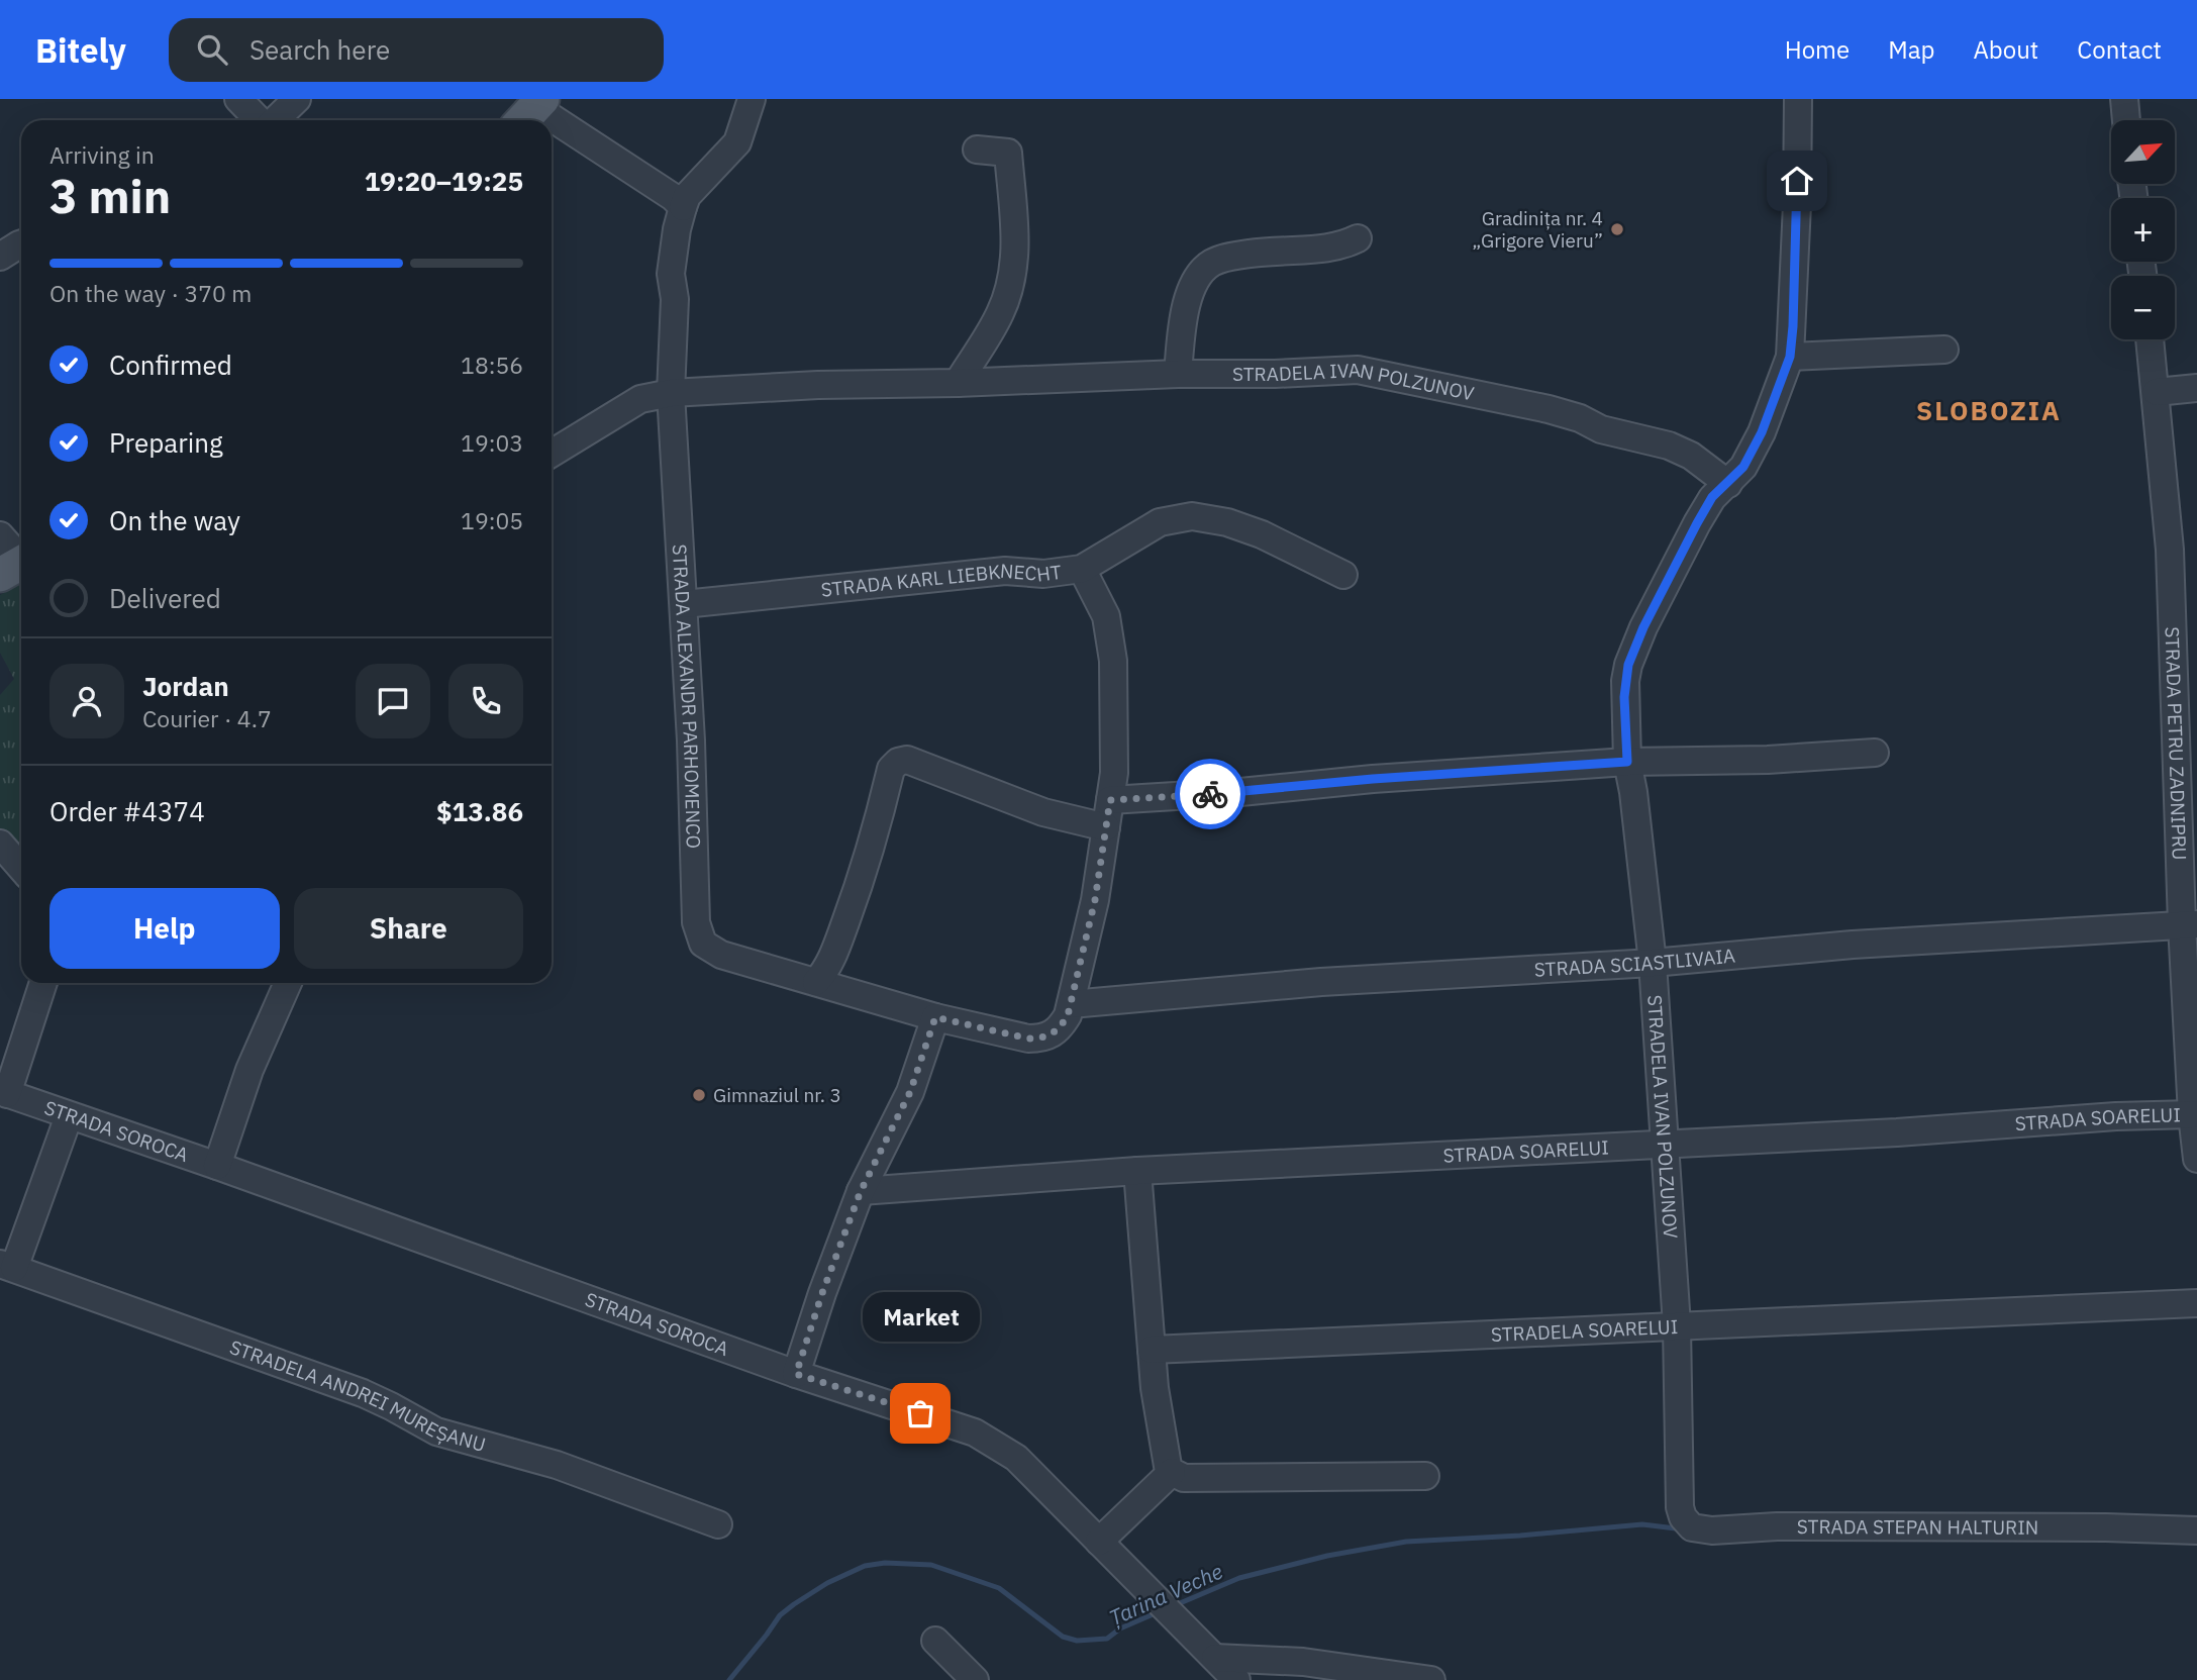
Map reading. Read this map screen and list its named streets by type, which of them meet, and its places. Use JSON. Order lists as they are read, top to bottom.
{
  "streets": {
    "street": [
      "STRADELA IVAN POLZUNOV",
      "STRADA KARL LIEBKNECHT",
      "STRADA ALEXANDR PARHOMENCO",
      "STRADA PETRU ZADNIPRU",
      "STRADA SCIASTLIVAIA",
      "STRADA SOARELUI",
      "STRADA SOROCA",
      "STRADELA SOARELUI",
      "STRADELA ANDREI MUREȘANU",
      "STRADA STEPAN HALTURIN"
    ]
  },
  "crossings": [
    ["STRADELA IVAN POLZUNOV", "STRADA ALEXANDR PARHOMENCO"],
    ["STRADELA IVAN POLZUNOV", "STRADA SCIASTLIVAIA"],
    ["STRADELA IVAN POLZUNOV", "STRADA SOARELUI"],
    ["STRADELA IVAN POLZUNOV", "STRADELA SOARELUI"],
    ["STRADELA IVAN POLZUNOV", "STRADA STEPAN HALTURIN"],
    ["STRADA KARL LIEBKNECHT", "STRADA ALEXANDR PARHOMENCO"],
    ["STRADA ALEXANDR PARHOMENCO", "STRADA SCIASTLIVAIA"],
    ["STRADA PETRU ZADNIPRU", "STRADA SCIASTLIVAIA"],
    ["STRADA PETRU ZADNIPRU", "STRADA SOARELUI"]
  ],
  "districts": ["SLOBOZIA"],
  "water": ["Țarina Veche"],
  "places": ["Gradinița nr. 4 „Grigore Vieru”", "Gimnaziul nr. 3", "Market"],
  "north": "top right",
  "page": {
    "header": "Bitely",
    "search": "Search here",
    "nav": [
      "Home",
      "Map",
      "About",
      "Contact"
    ],
    "map_buttons": ["+", "−"],
    "heading": ["3 min", "Arriving in", "19:20–19:25"],
    "panel": [
      "Jordan",
      "Courier · 4.7",
      "Order #4374",
      "$13.86"
    ],
    "bar": "On the way · 370 m",
    "list": [
      ["Confirmed", "18:56"],
      ["Preparing", "19:03"],
      ["On the way", "19:05"],
      "Delivered"
    ],
    "buttons": ["Help", "Share"],
    "bubble": "Market"
  }
}
